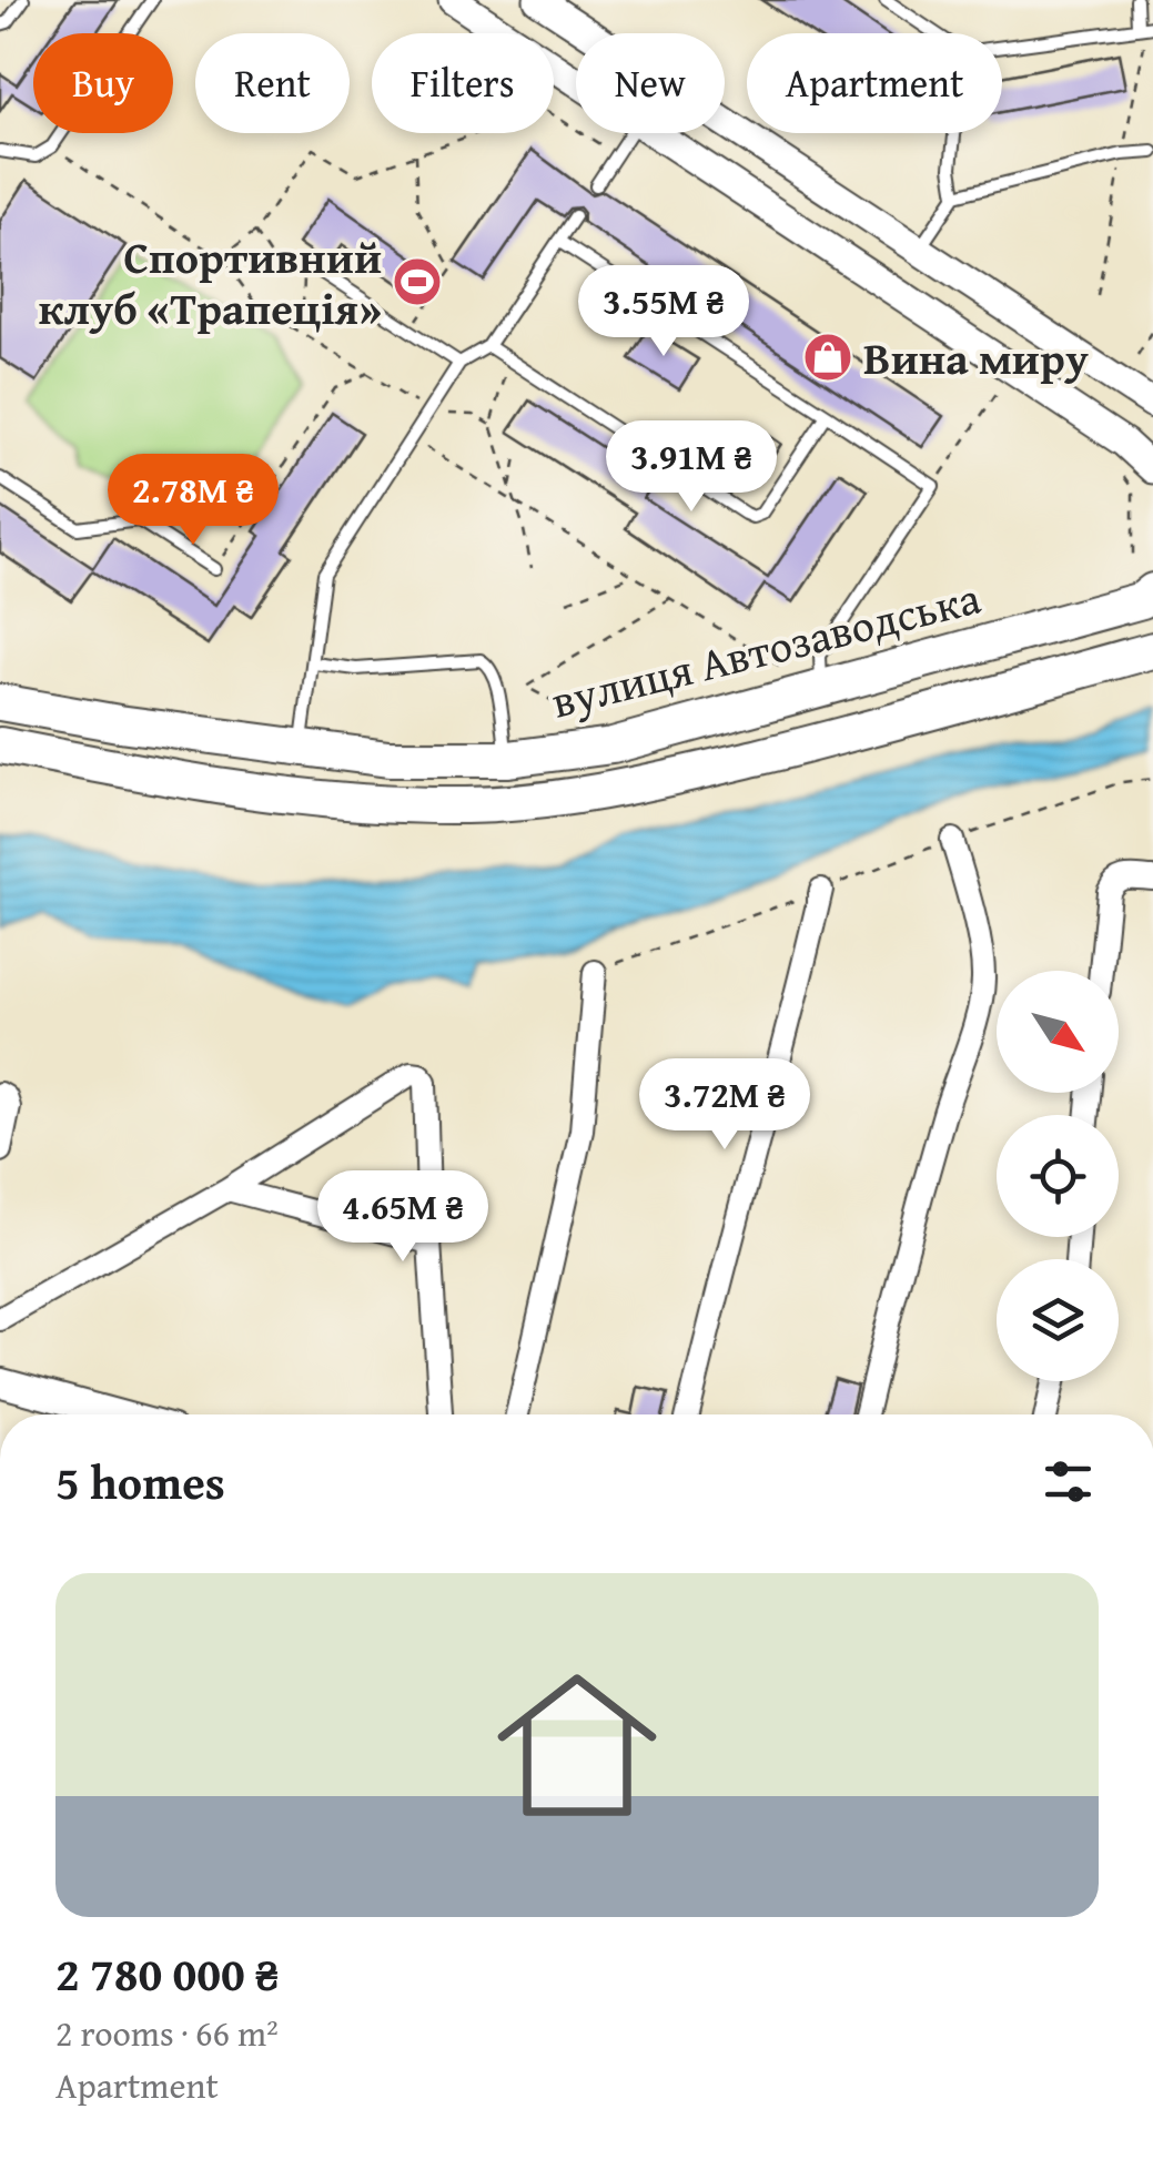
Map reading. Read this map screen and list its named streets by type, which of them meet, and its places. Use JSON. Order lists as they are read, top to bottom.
{
  "streets": {
    "main road": ["вулиця Автозаводська"]
  },
  "places": {
    "sports": ["Спортивний клуб «Трапеція»"],
    "shop": ["Вина миру"]
  },
  "north": "bottom right",
  "page": {
    "chip": [
      "Buy",
      "Rent",
      "Filters",
      "New",
      "Apartment"
    ],
    "price": [
      "3.55M ₴",
      "3.91M ₴",
      "2.78M ₴",
      "3.72M ₴",
      "4.65M ₴"
    ],
    "heading": "5 homes",
    "list": [
      {
        "name": "2 780 000 ₴",
        "note": "2 rooms · 66 m² · Apartment"
      }
    ]
  }
}
